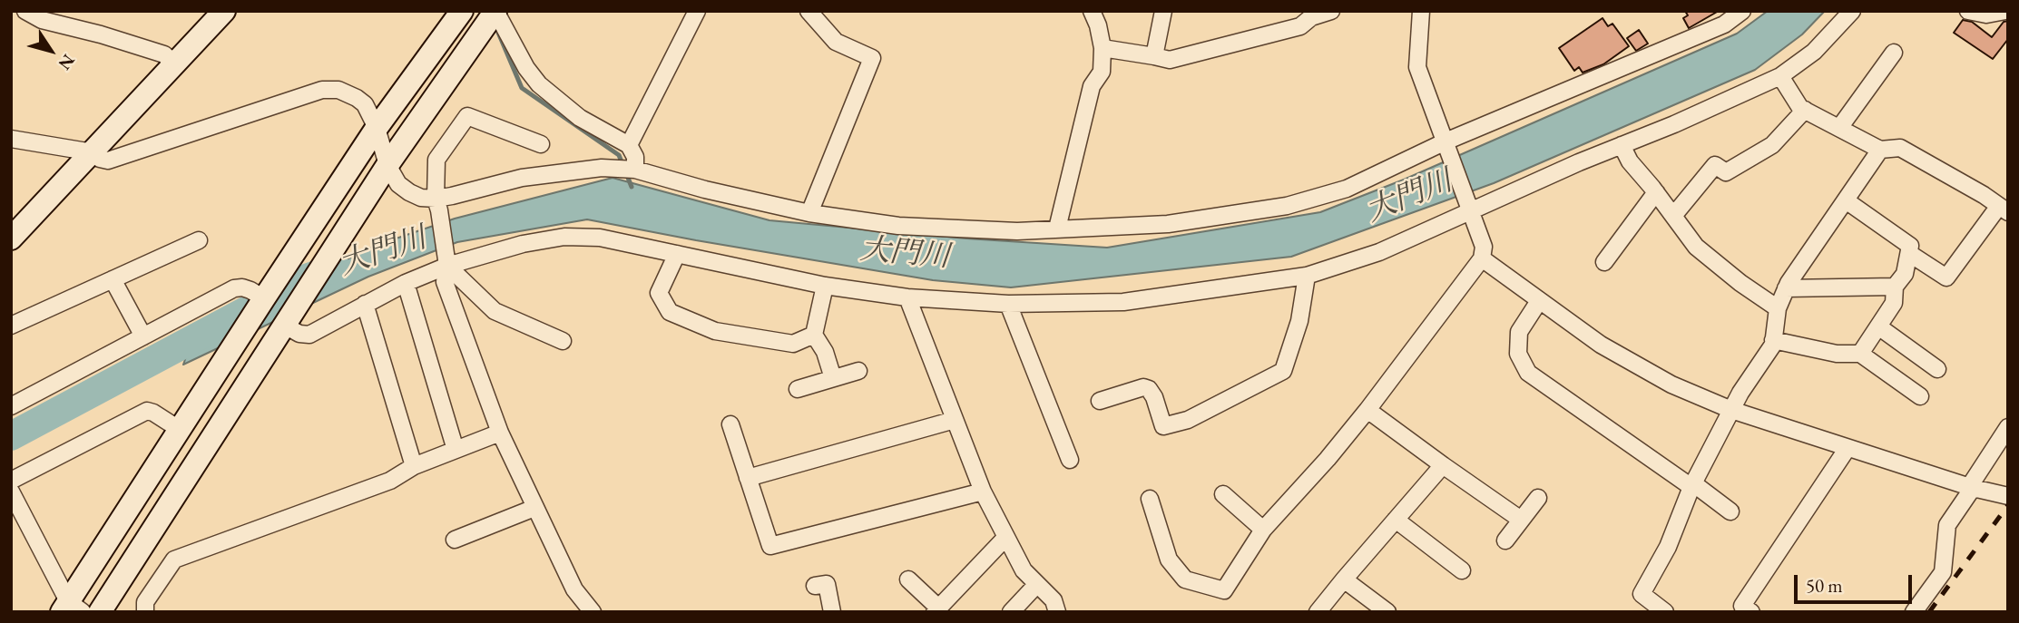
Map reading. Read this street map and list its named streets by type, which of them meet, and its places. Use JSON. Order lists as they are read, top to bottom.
{
  "water": ["大門川"],
  "scale_bar": "50 m",
  "north": "bottom right"
}
